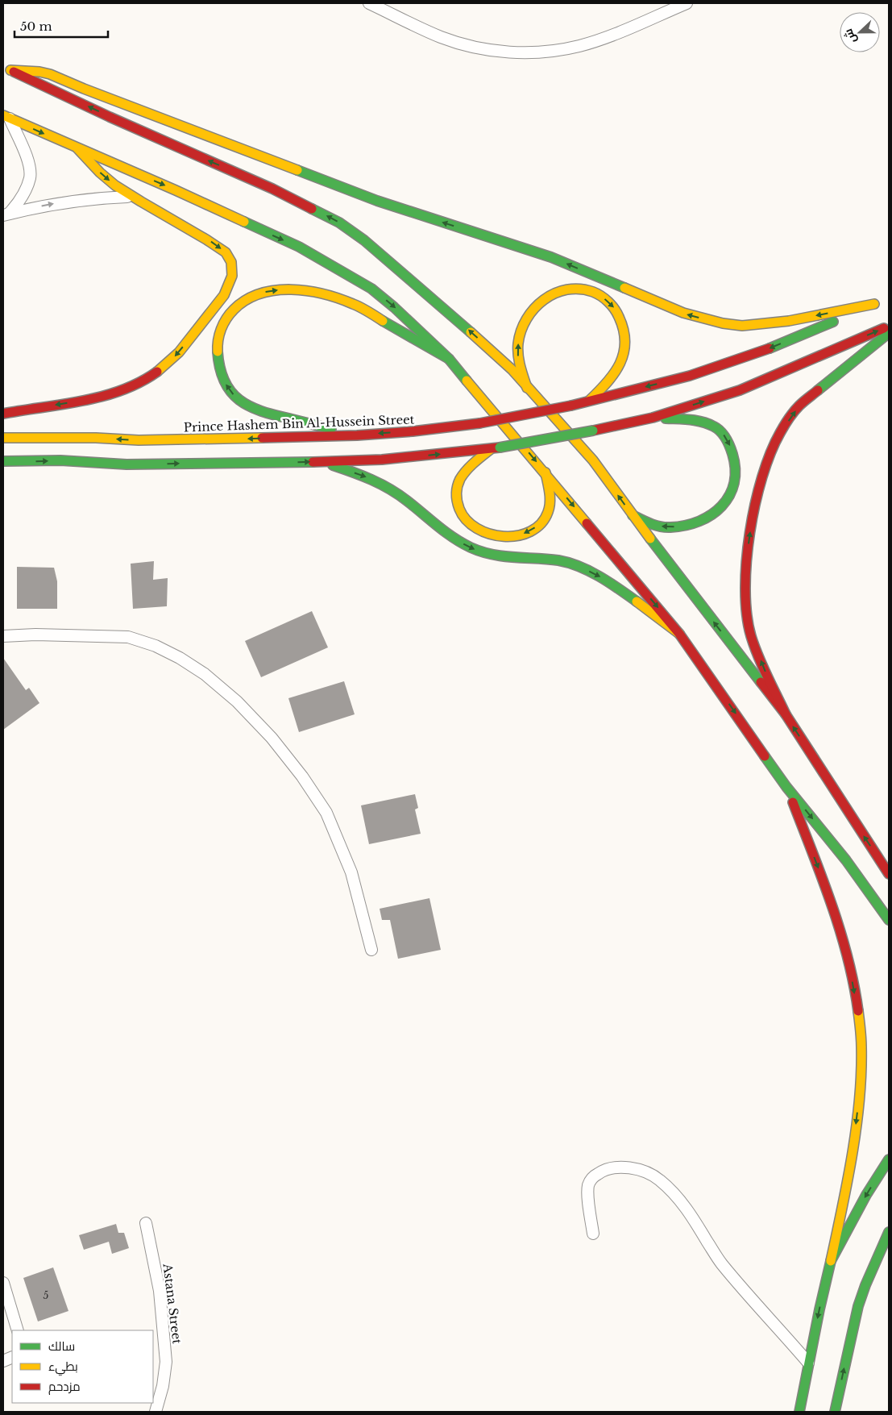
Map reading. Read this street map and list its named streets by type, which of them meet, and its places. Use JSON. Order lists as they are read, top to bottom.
{
  "streets": {
    "main road": ["Prince Hashem Bin Al-Hussein Street"],
    "street": ["Astana Street"]
  },
  "house_numbers": ["5"],
  "legend": ["سالك", "بطيء", "مزدحم"],
  "scale_bar": "50 m",
  "north": "left"
}
